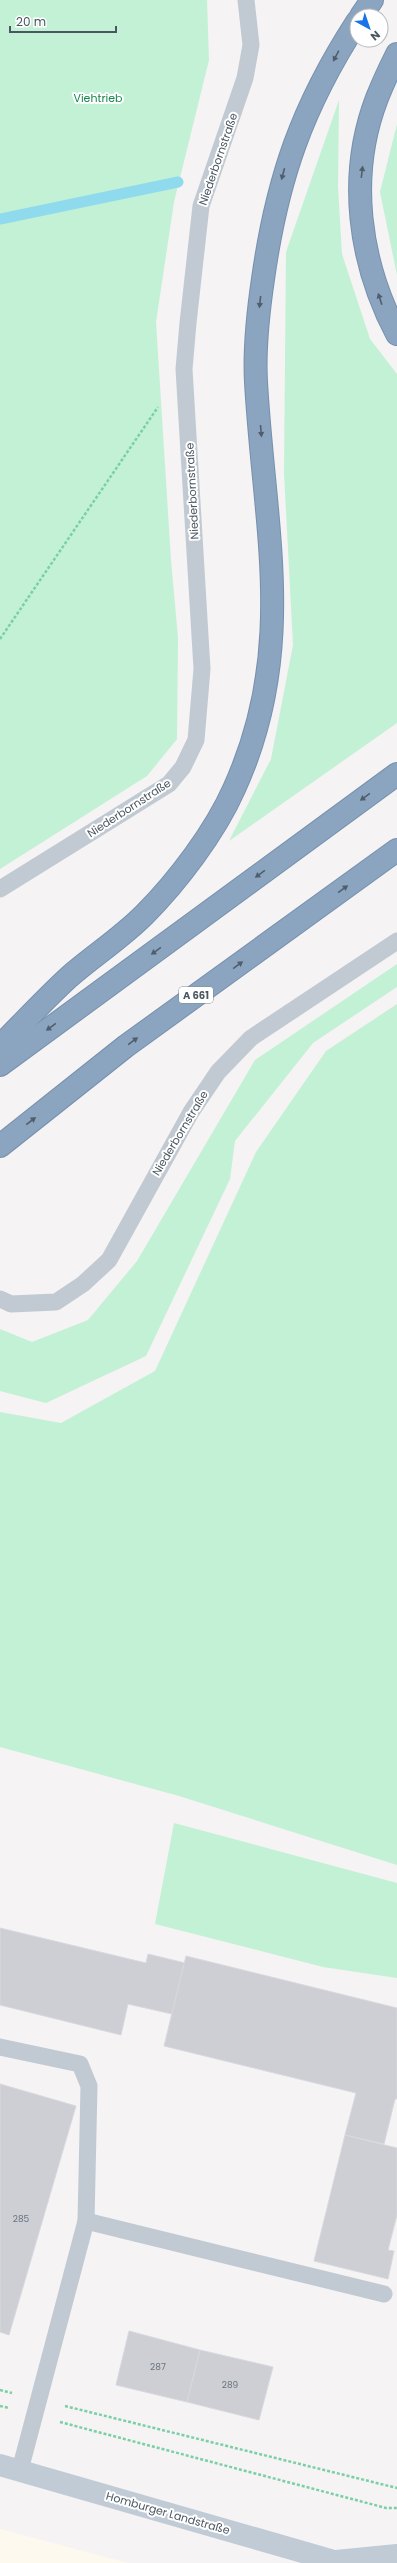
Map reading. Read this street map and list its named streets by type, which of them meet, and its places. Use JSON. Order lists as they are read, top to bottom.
{
  "streets": {
    "highway": ["A 661"],
    "main road": ["Homburger Landstraße"],
    "lane": ["Niederbornstraße"]
  },
  "parks": ["Viehtrieb"],
  "house_numbers": ["285", "287", "289"],
  "scale_bar": "20 m",
  "north": "bottom right"
}
